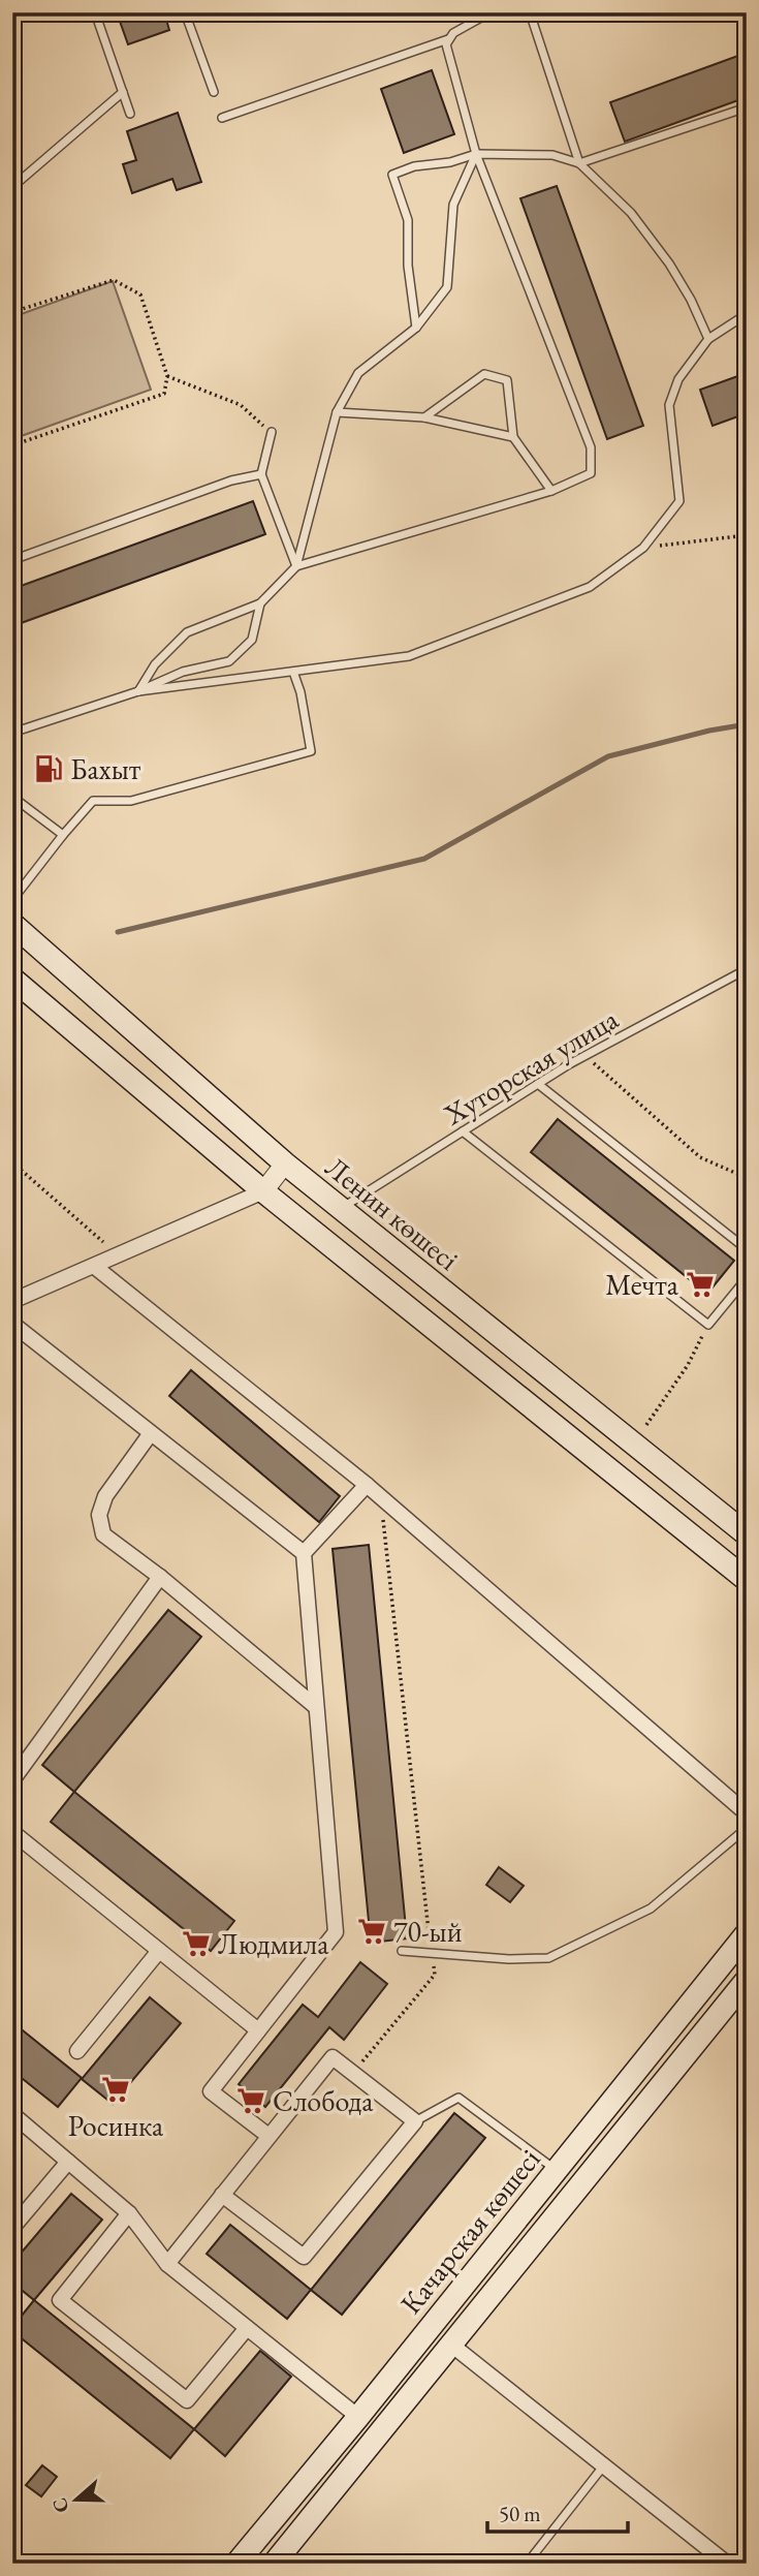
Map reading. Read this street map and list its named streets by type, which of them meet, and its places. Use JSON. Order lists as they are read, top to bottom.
{
  "streets": {
    "main road": ["Ленин көшесі", "Качарская көшесі"],
    "lane": ["Хуторская улица"]
  },
  "crossings": [
    ["Хуторская улица", "Ленин көшесі"]
  ],
  "places": {
    "fuel station": ["Бахыт"],
    "supermarket": [
      "Мечта",
      "70-ый",
      "Людмила",
      "Росинка",
      "Слобода"
    ]
  },
  "scale_bar": "50 m",
  "north": "left"
}
